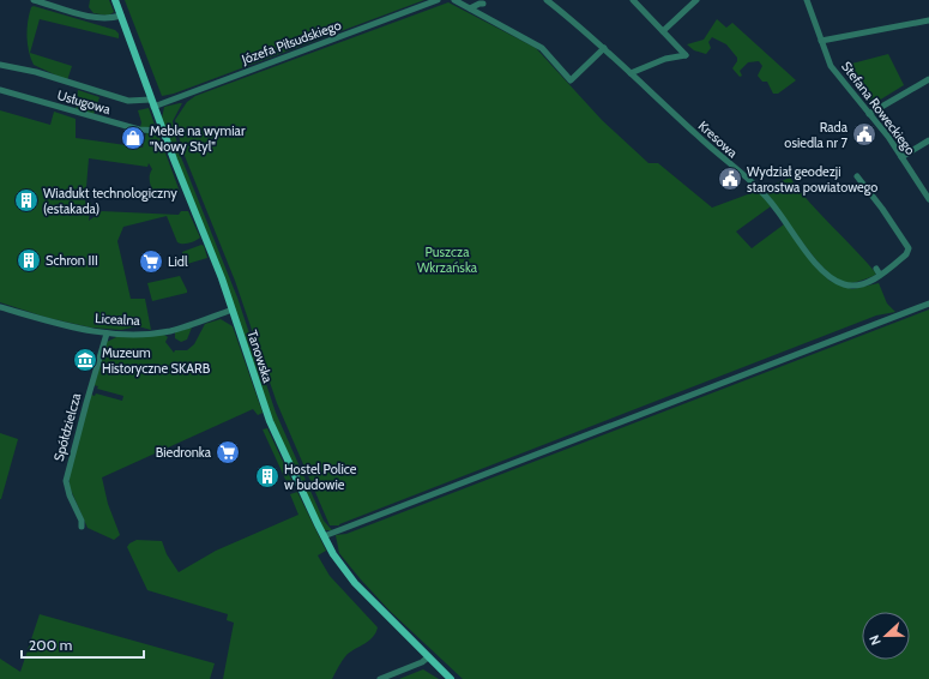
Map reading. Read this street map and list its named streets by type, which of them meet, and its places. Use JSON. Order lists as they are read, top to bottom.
{
  "streets": {
    "main road": ["Tanowska"],
    "street": [
      "Józefa Piłsudskiego",
      "Usługowa",
      "Stefana Roweckiego",
      "Kresowa",
      "Licealna",
      "Spółdzielcza"
    ]
  },
  "crossings": [
    ["Józefa Piłsudskiego", "Usługowa"],
    ["Józefa Piłsudskiego", "Tanowska"],
    ["Usługowa", "Tanowska"],
    ["Licealna", "Tanowska"],
    ["Licealna", "Spółdzielcza"]
  ],
  "parks": ["Puszcza Wkrzańska"],
  "places": {
    "public building": ["Rada osiedla nr 7", "Wydział geodezji starostwa powiatowego"],
    "shop": ["Meble na wymiar \"Nowy Styl\""],
    "building": ["Wiadukt technologiczny (estakada)", "Schron III", "Hostel Police w budowie"],
    "supermarket": ["Lidl", "Biedronka"],
    "museum": ["Muzeum Historyczne SKARB"]
  },
  "scale_bar": "200 m",
  "north": "left"
}
